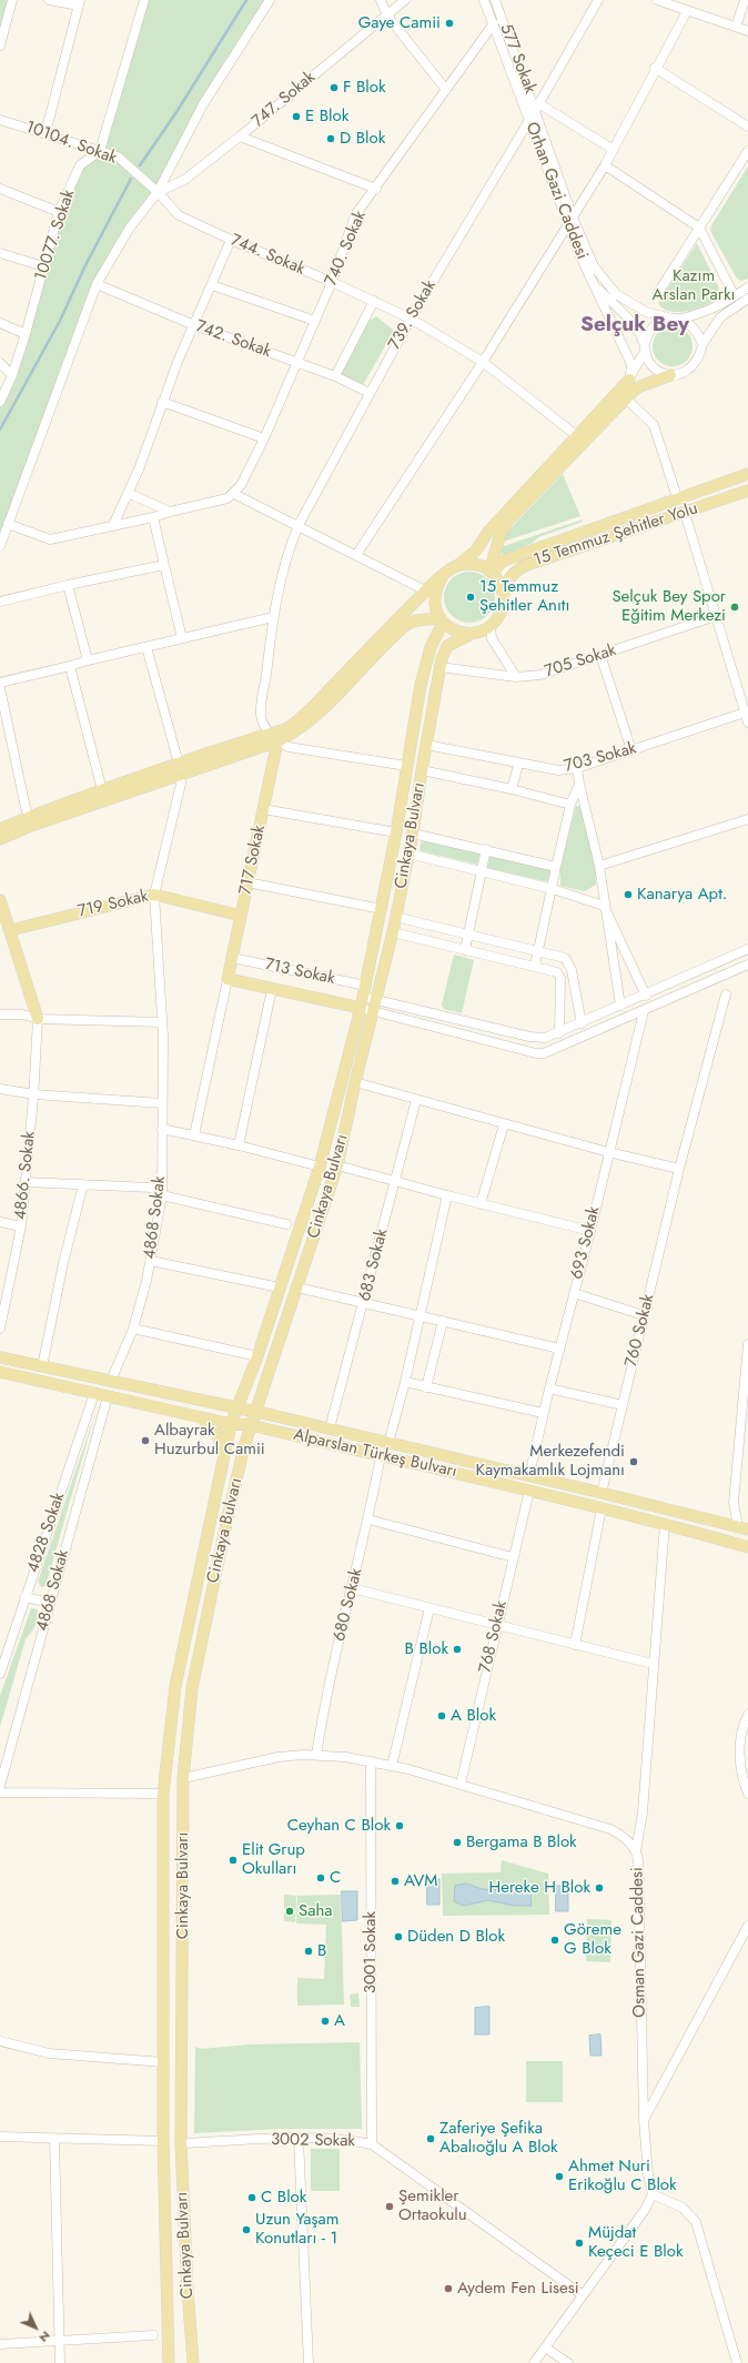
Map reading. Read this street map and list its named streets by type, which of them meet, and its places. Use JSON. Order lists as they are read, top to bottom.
{
  "streets": {
    "main road": [
      "15 Temmuz Şehitler Yolu",
      "Cinkaya Bulvarı",
      "717 Sokak",
      "719 Sokak",
      "713 Sokak",
      "Alparslan Türkeş Bulvarı"
    ],
    "street": [
      "577 Sokak",
      "747. Sokak",
      "10104. Sokak",
      "Orhan Gazi Caddesi",
      "10077. Sokak",
      "740. Sokak",
      "744. Sokak",
      "739. Sokak",
      "742. Sokak",
      "705 Sokak",
      "703 Sokak",
      "4866. Sokak",
      "4868 Sokak",
      "693 Sokak",
      "683 Sokak",
      "760 Sokak",
      "4828 Sokak",
      "680 Sokak",
      "768 Sokak",
      "Osman Gazi Caddesi",
      "3001 Sokak",
      "3002 Sokak"
    ]
  },
  "crossings": [
    ["577 Sokak", "Orhan Gazi Caddesi"],
    ["577 Sokak", "739. Sokak"],
    ["747. Sokak", "10104. Sokak"],
    ["747. Sokak", "744. Sokak"],
    ["10104. Sokak", "10077. Sokak"],
    ["10104. Sokak", "744. Sokak"],
    ["Orhan Gazi Caddesi", "740. Sokak"],
    ["Orhan Gazi Caddesi", "739. Sokak"],
    ["740. Sokak", "744. Sokak"],
    ["740. Sokak", "742. Sokak"],
    ["744. Sokak", "739. Sokak"],
    ["739. Sokak", "742. Sokak"],
    ["15 Temmuz Şehitler Yolu", "Cinkaya Bulvarı"],
    ["705 Sokak", "Cinkaya Bulvarı"],
    ["703 Sokak", "Cinkaya Bulvarı"],
    ["Cinkaya Bulvarı", "713 Sokak"],
    ["Cinkaya Bulvarı", "Alparslan Türkeş Bulvarı"],
    ["Cinkaya Bulvarı", "Osman Gazi Caddesi"],
    ["Cinkaya Bulvarı", "3002 Sokak"],
    ["717 Sokak", "719 Sokak"],
    ["717 Sokak", "713 Sokak"],
    ["719 Sokak", "4868 Sokak"],
    ["4868 Sokak", "Alparslan Türkeş Bulvarı"],
    ["693 Sokak", "Alparslan Türkeş Bulvarı"],
    ["683 Sokak", "Alparslan Türkeş Bulvarı"],
    ["760 Sokak", "Alparslan Türkeş Bulvarı"],
    ["Alparslan Türkeş Bulvarı", "4828 Sokak"],
    ["Alparslan Türkeş Bulvarı", "680 Sokak"],
    ["Alparslan Türkeş Bulvarı", "768 Sokak"],
    ["680 Sokak", "Osman Gazi Caddesi"],
    ["768 Sokak", "Osman Gazi Caddesi"],
    ["Osman Gazi Caddesi", "3001 Sokak"],
    ["3001 Sokak", "3002 Sokak"]
  ],
  "districts": ["Selçuk Bey"],
  "parks": ["Kazım Arslan Parkı"],
  "places": [
    "Gaye Camii",
    "F Blok",
    "E Blok",
    "D Blok",
    "15 Temmuz Şehitler Anıtı",
    "Selçuk Bey Spor Eğitim Merkezi",
    "Kanarya Apt.",
    "Albayrak Huzurbul Camii",
    "Merkezefendi Kaymakamlık Lojmanı",
    "B Blok",
    "A Blok",
    "Ceyhan C Blok",
    "Bergama B Blok",
    "Elit Grup Okulları",
    "C",
    "AVM",
    "Hereke H Blok",
    "Saha",
    "Düden D Blok",
    "Göreme G Blok",
    "B",
    "A",
    "Zaferiye Şefika Abalıoğlu A Blok",
    "Ahmet Nuri Erikoğlu C Blok",
    "C Blok",
    "Şemikler Ortaokulu",
    "Uzun Yaşam Konutları - 1",
    "Müjdat Keçeci E Blok",
    "Aydem Fen Lisesi"
  ],
  "north": "bottom right"
}
